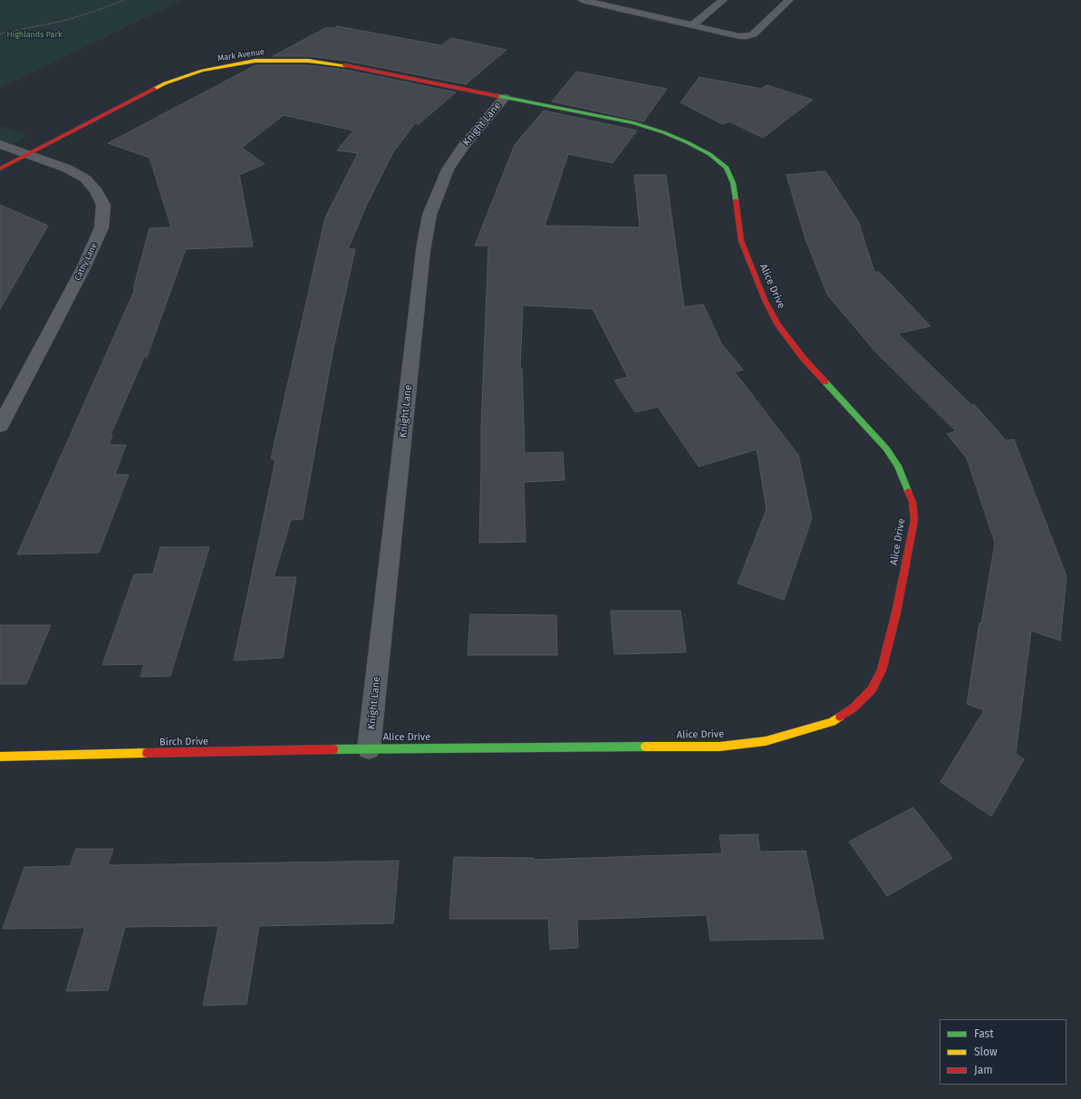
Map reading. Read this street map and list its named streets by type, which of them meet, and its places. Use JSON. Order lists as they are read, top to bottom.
{
  "streets": {
    "street": [
      "Mark Avenue",
      "Knight Lane",
      "Cathy Lane",
      "Alice Drive",
      "Birch Drive"
    ]
  },
  "crossings": [
    ["Mark Avenue", "Knight Lane"],
    ["Mark Avenue", "Cathy Lane"],
    ["Mark Avenue", "Alice Drive"],
    ["Knight Lane", "Alice Drive"],
    ["Knight Lane", "Birch Drive"],
    ["Alice Drive", "Birch Drive"]
  ],
  "parks": ["Highlands Park"],
  "legend": ["Fast", "Slow", "Jam"]
}
